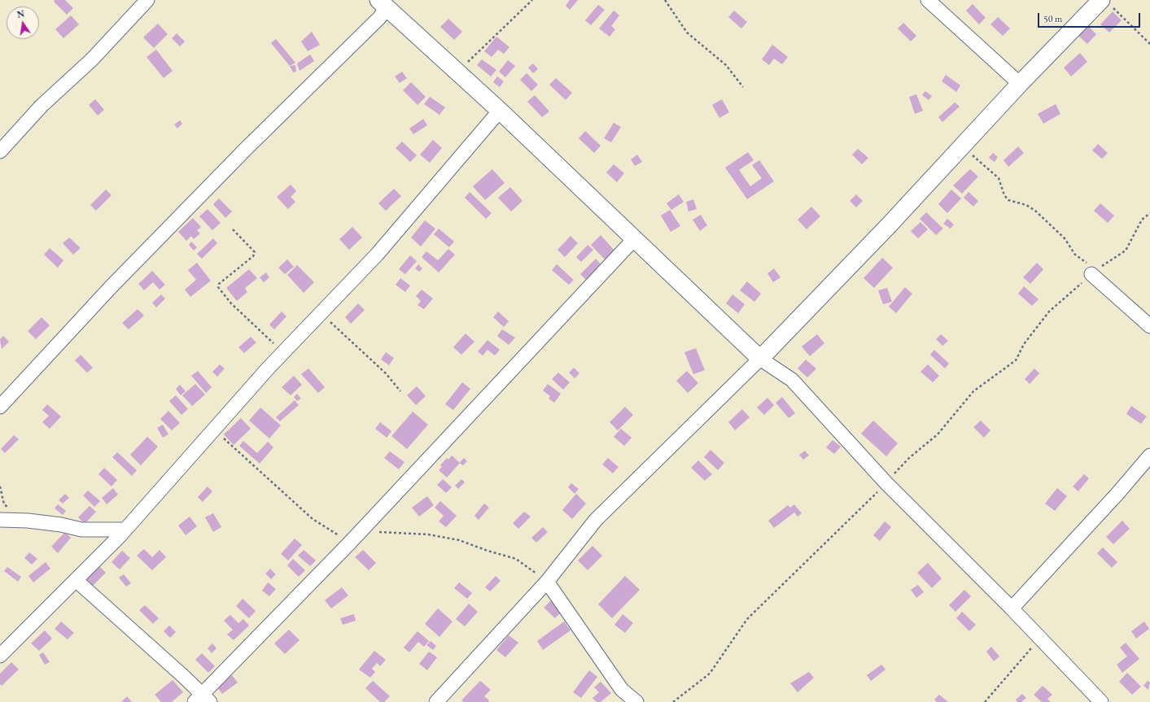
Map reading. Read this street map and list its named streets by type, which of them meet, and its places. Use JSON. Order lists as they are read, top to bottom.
{
  "scale_bar": "50 m",
  "north": "top"
}
